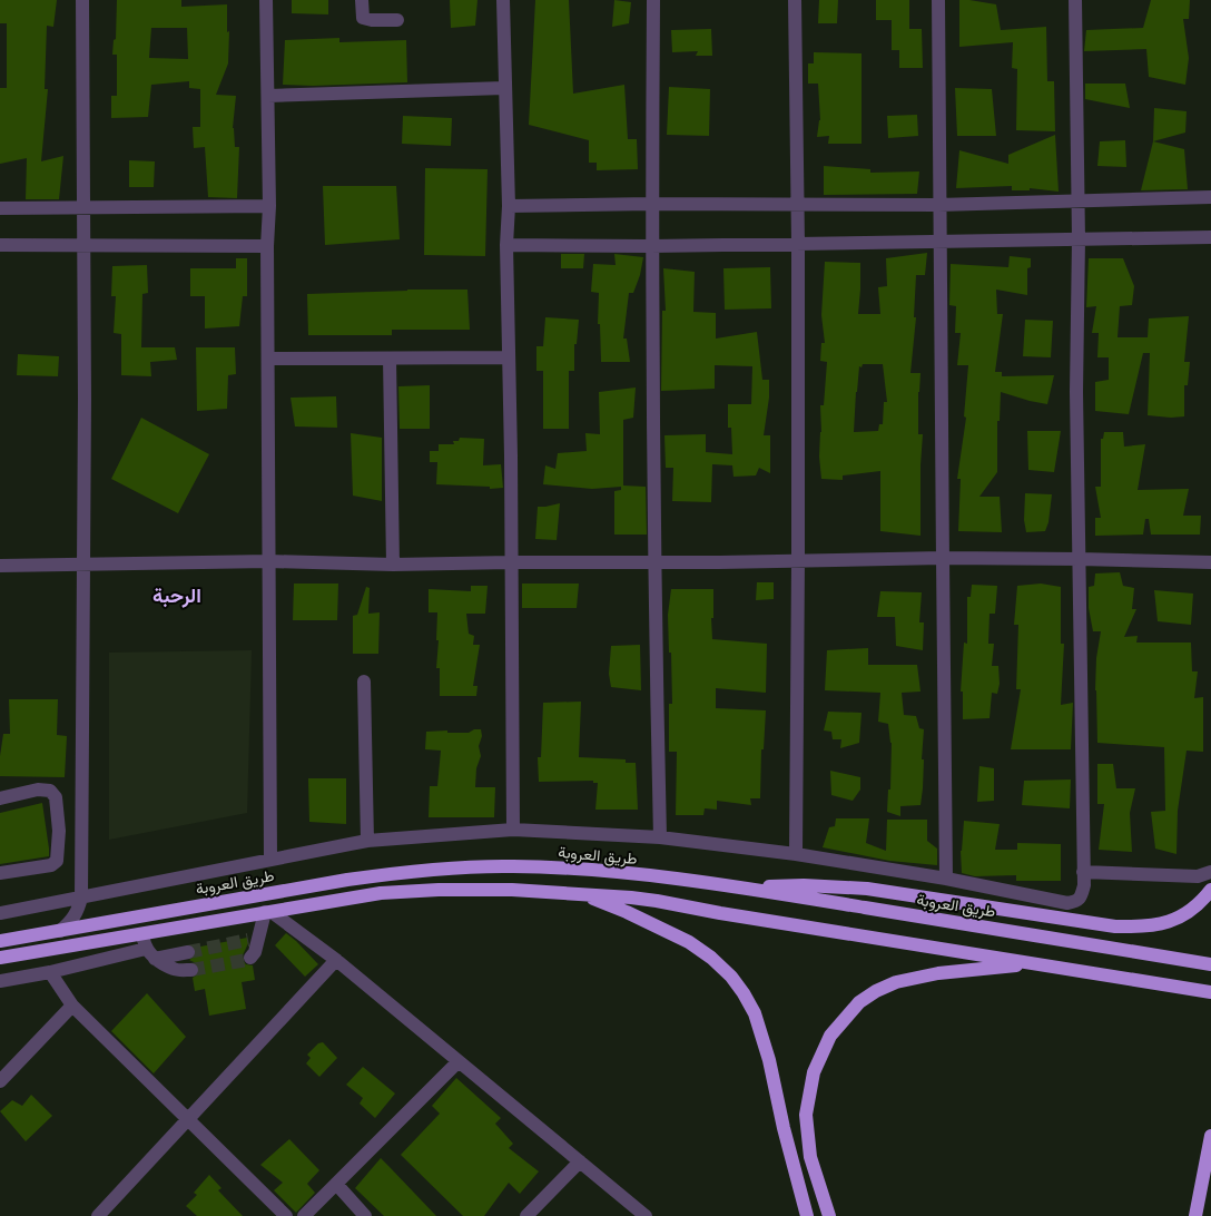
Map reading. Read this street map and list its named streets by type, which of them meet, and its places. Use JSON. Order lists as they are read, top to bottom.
{
  "streets": {
    "highway": ["طريق العروبة"]
  },
  "districts": ["الرحبة"]
}
